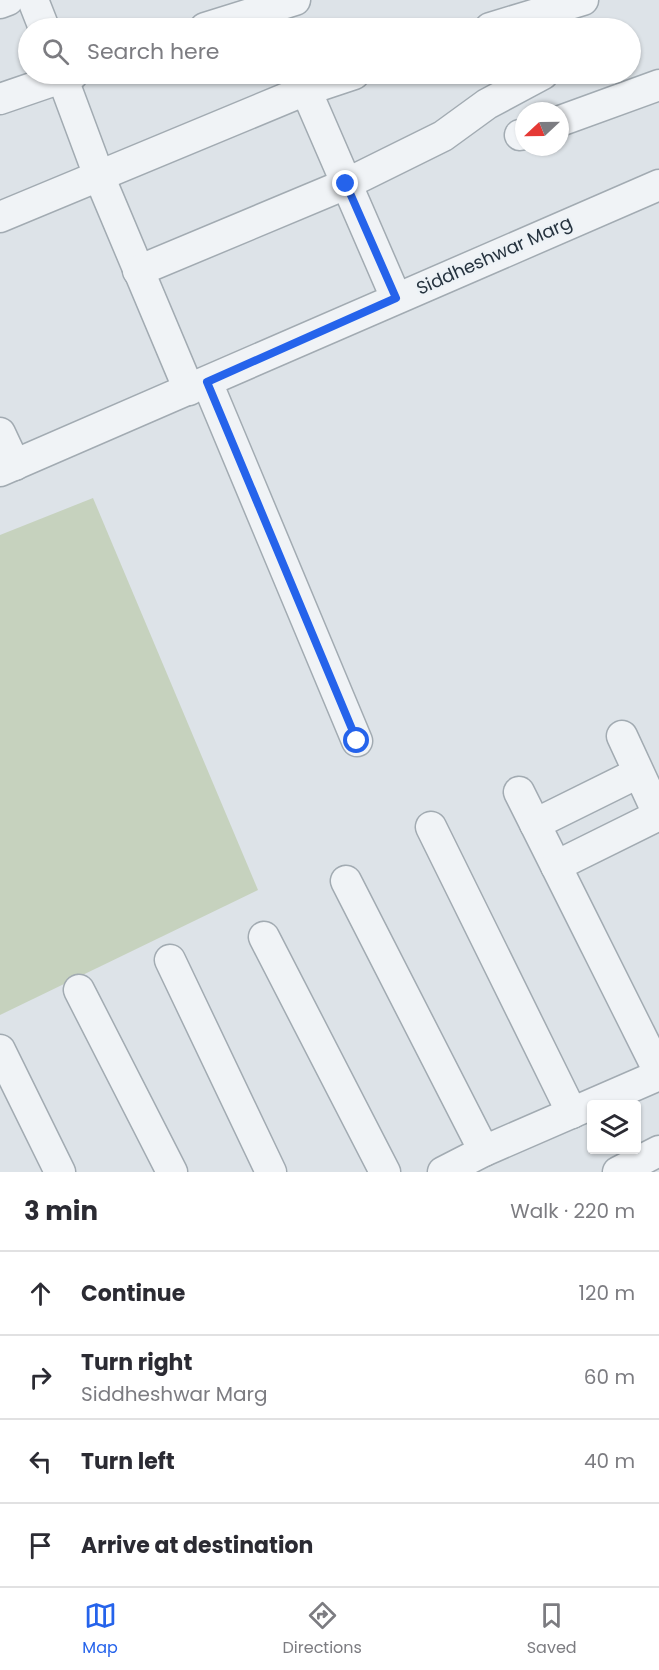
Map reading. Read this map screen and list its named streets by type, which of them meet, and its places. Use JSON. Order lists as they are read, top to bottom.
{
  "streets": {
    "street": ["Siddheshwar Marg"]
  },
  "north": "left",
  "page": {
    "search": "Search here",
    "heading": ["3 min", "Walk · 220 m"],
    "list": [
      ["Continue", "120 m"],
      ["Turn right", "Siddheshwar Marg", "60 m"],
      ["Turn left", "40 m"],
      "Arrive at destination"
    ],
    "nav": ["Map", "Directions", "Saved"]
  }
}
